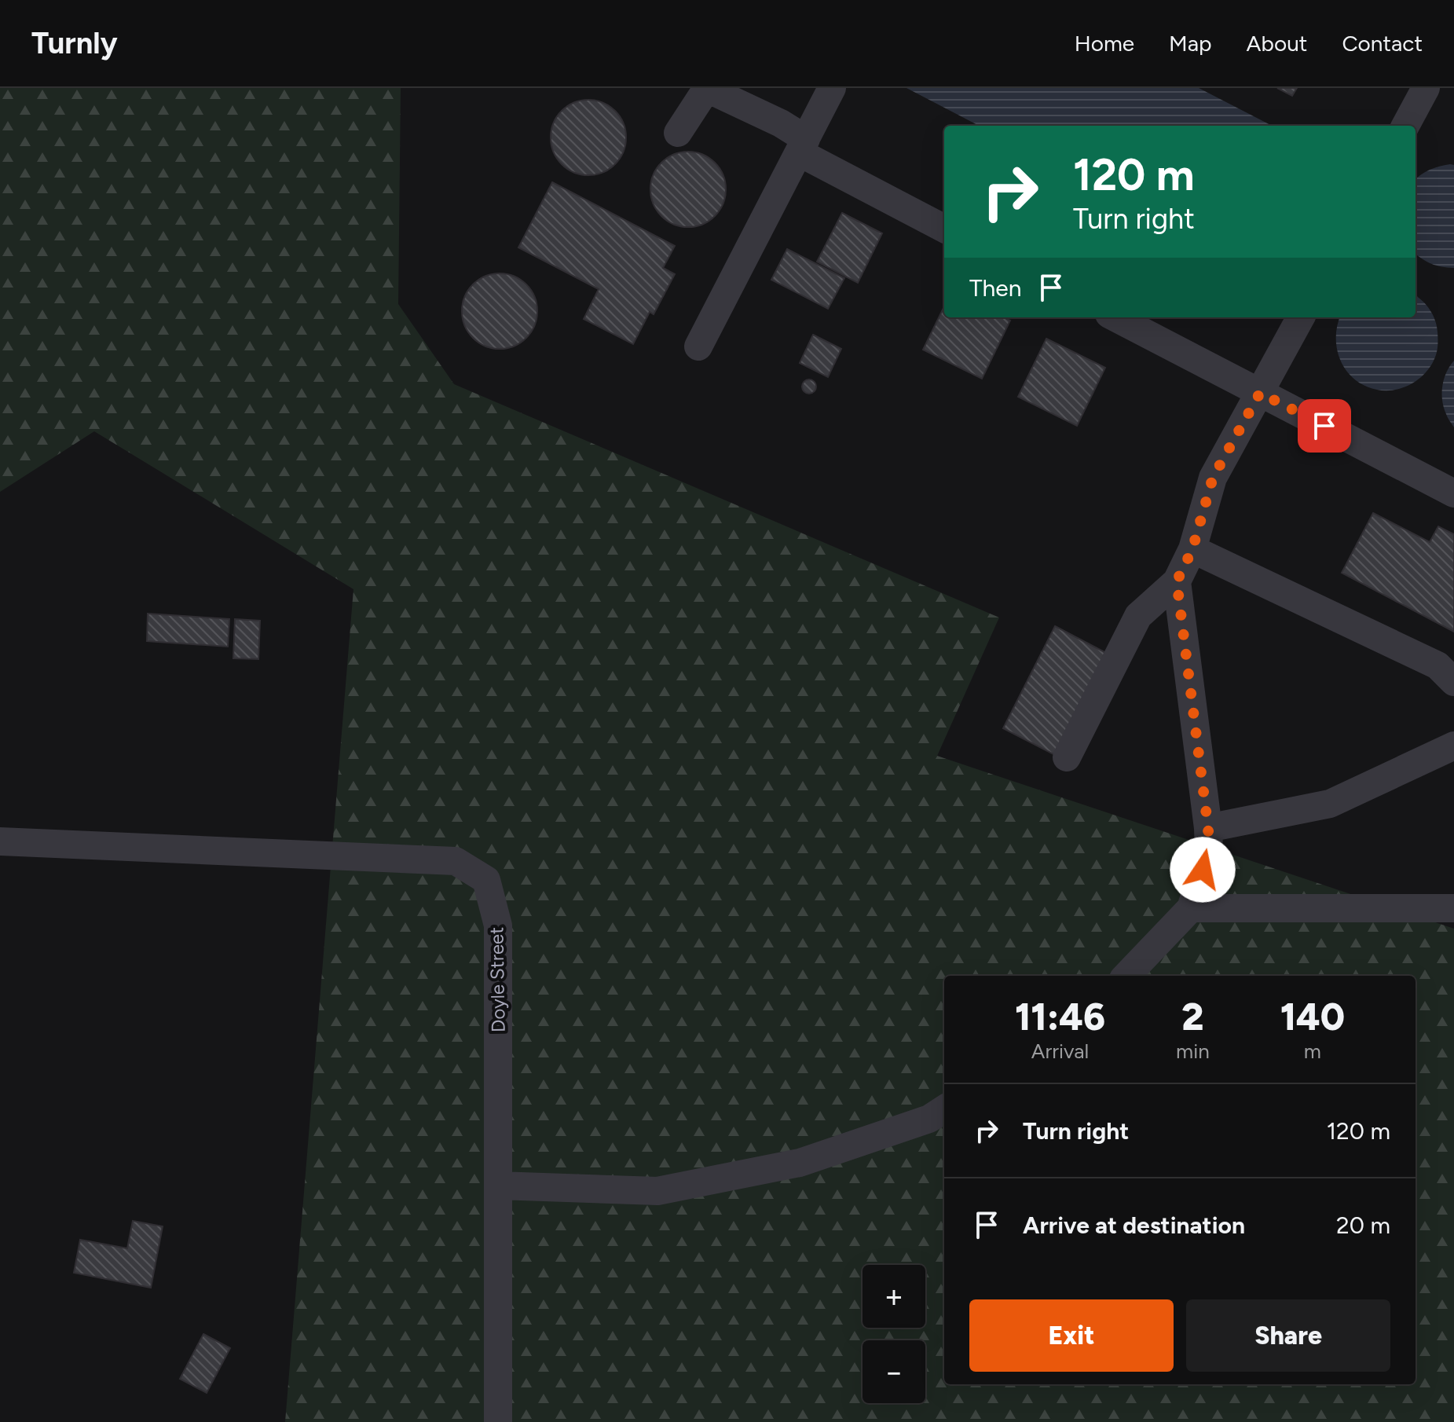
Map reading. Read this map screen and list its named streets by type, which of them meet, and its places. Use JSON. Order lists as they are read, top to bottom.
{
  "streets": {
    "street": ["Doyle Street"]
  },
  "page": {
    "header": "Turnly",
    "nav": [
      "Home",
      "Map",
      "About",
      "Contact"
    ],
    "turn": ["120 m", "Turn right"],
    "then": "Then",
    "eta": [
      "11:46",
      "Arrival",
      "2",
      "min",
      "140",
      "m"
    ],
    "list": [
      {
        "name": "Turn right",
        "value": "120 m"
      },
      {
        "name": "Arrive at destination",
        "value": "20 m"
      }
    ],
    "map_buttons": ["+", "−"],
    "buttons": ["Exit", "Share"]
  }
}
